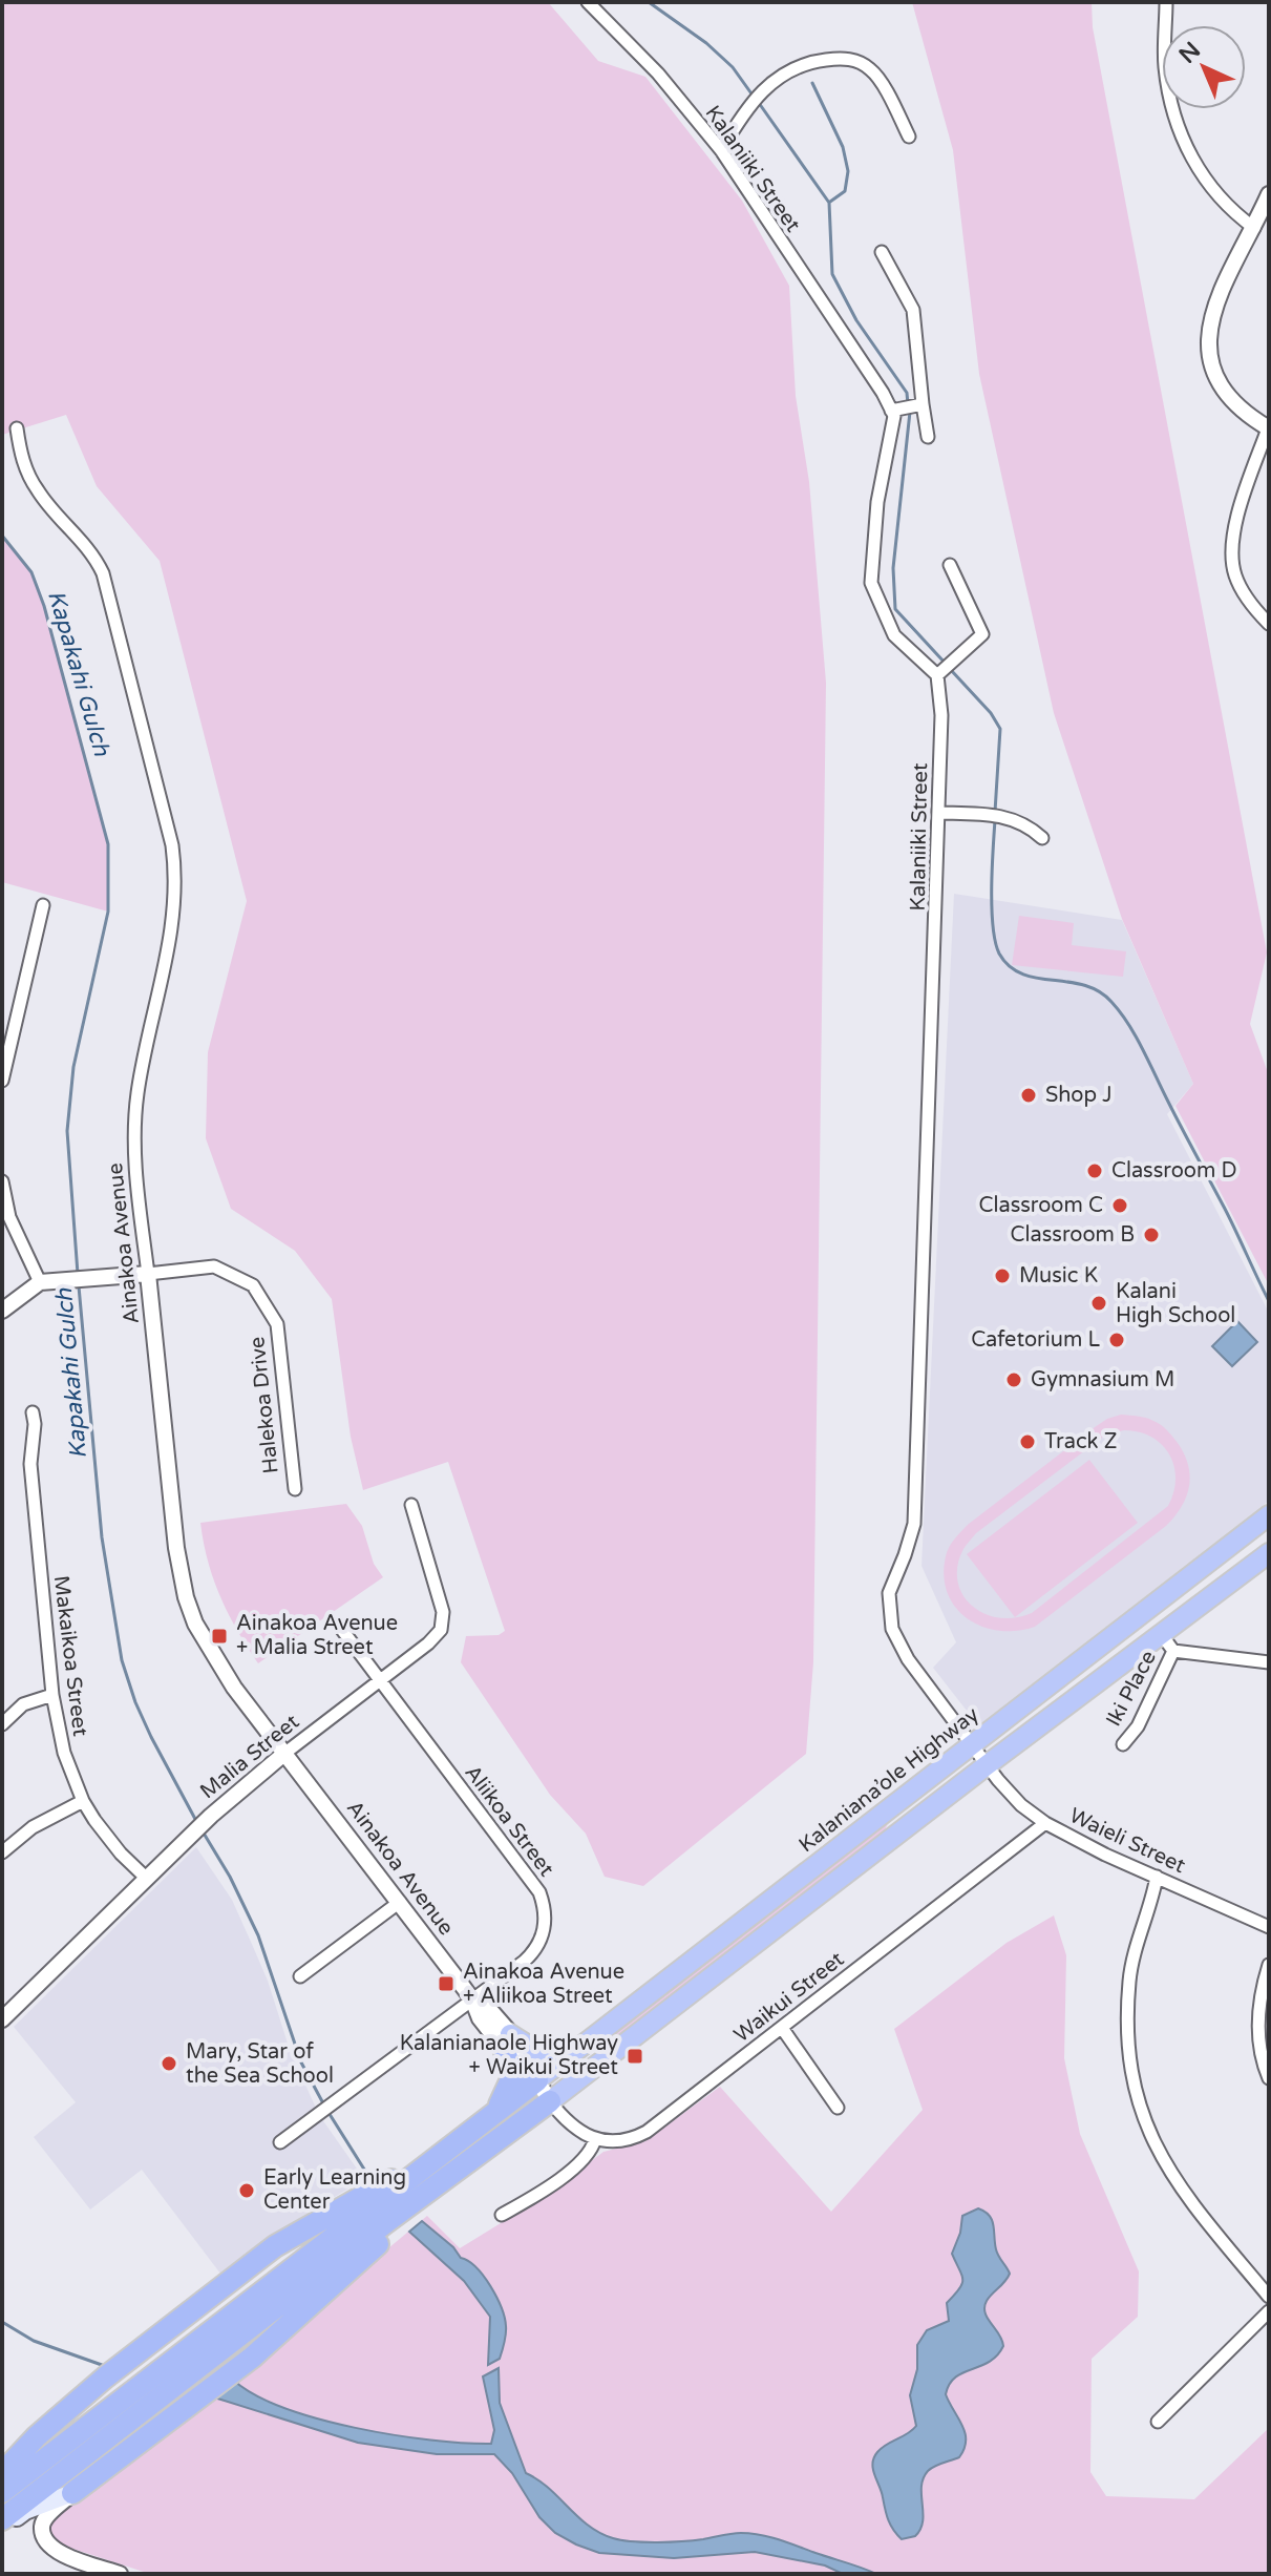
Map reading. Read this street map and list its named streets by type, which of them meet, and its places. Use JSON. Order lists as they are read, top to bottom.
{
  "streets": {
    "highway": ["Kalaniana’ole Highway"],
    "street": [
      "Kalaniiki Street",
      "Ainakoa Avenue",
      "Halekoa Drive",
      "Makaikoa Street",
      "Iki Place",
      "Malia Street",
      "Aliikoa Street",
      "Waieli Street",
      "Waikui Street"
    ]
  },
  "crossings": [
    ["Kalaniiki Street", "Kalaniana’ole Highway"],
    ["Kalaniiki Street", "Waieli Street"],
    ["Ainakoa Avenue", "Halekoa Drive"],
    ["Ainakoa Avenue", "Malia Street"],
    ["Ainakoa Avenue", "Kalaniana’ole Highway"],
    ["Ainakoa Avenue", "Aliikoa Street"],
    ["Makaikoa Street", "Malia Street"],
    ["Malia Street", "Aliikoa Street"],
    ["Waieli Street", "Waikui Street"]
  ],
  "water": ["Kapakahi Gulch"],
  "places": {
    "other": [
      "Shop J",
      "Classroom D",
      "Classroom C",
      "Classroom B",
      "Music K",
      "Kalani High School",
      "Cafetorium L",
      "Gymnasium M",
      "Track Z",
      "Mary, Star of the Sea School",
      "Early Learning Center"
    ],
    "transit": ["Ainakoa Avenue + Malia Street", "Ainakoa Avenue + Aliikoa Street", "Kalanianaole Highway + Waikui Street"]
  },
  "north": "top left"
}
